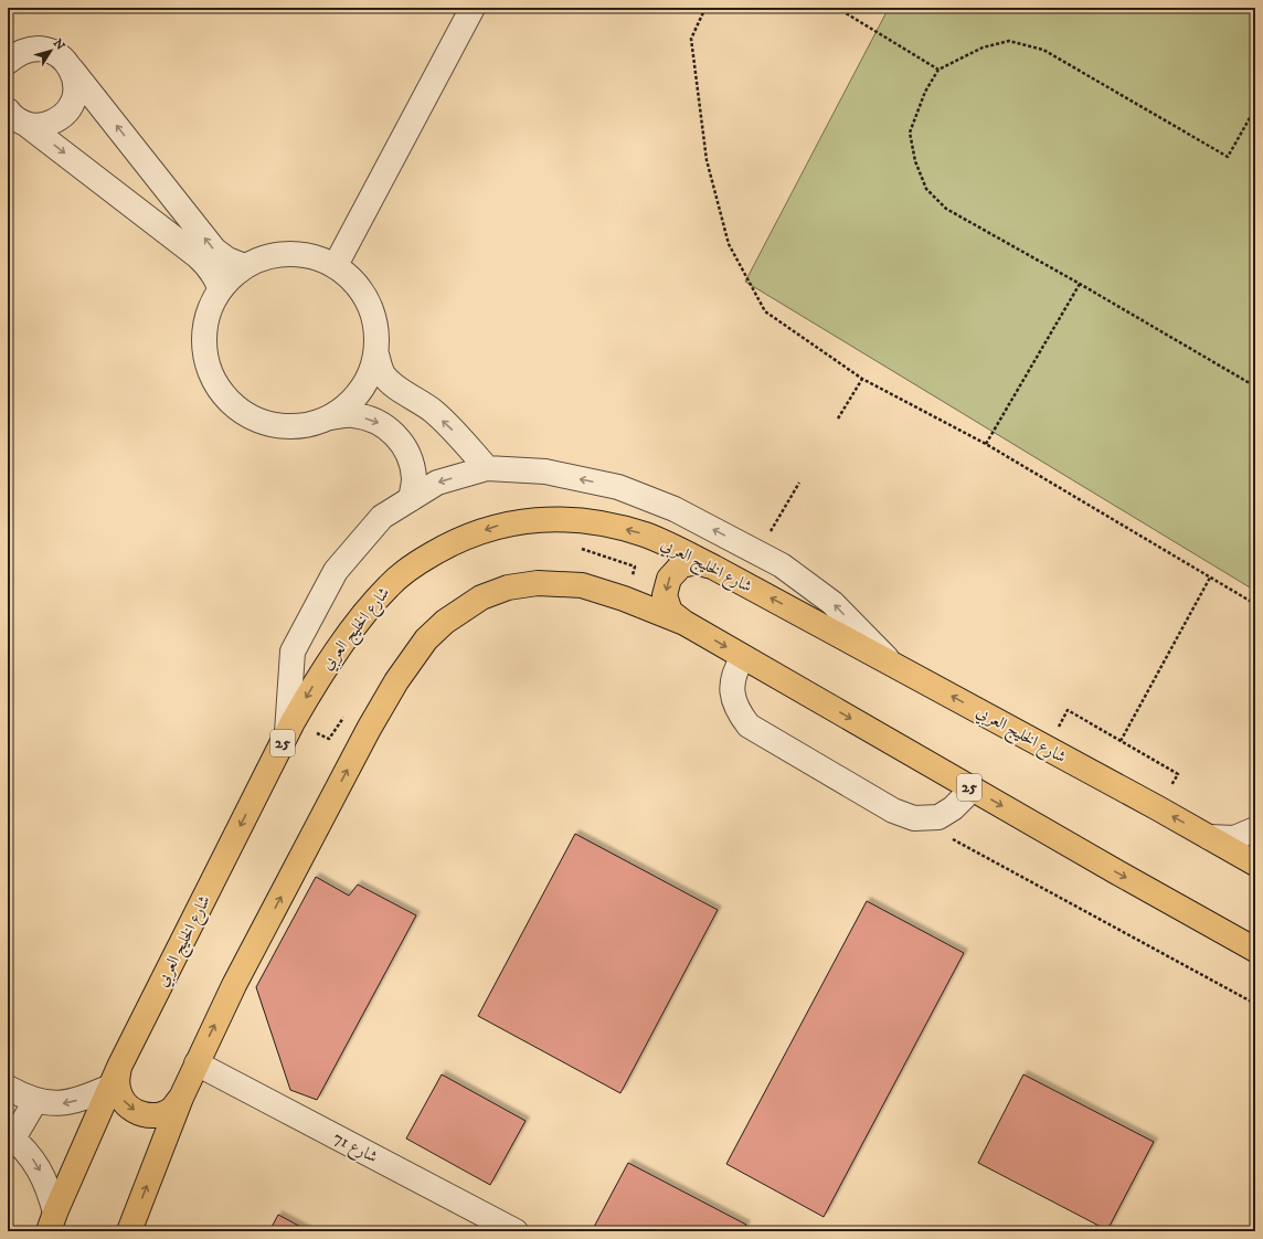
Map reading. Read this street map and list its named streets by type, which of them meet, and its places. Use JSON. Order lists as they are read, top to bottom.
{
  "streets": {
    "main road": ["شارع الخليج العربي", "25"],
    "street": ["شارع 71"]
  },
  "crossings": [
    ["25", "شارع 71"]
  ],
  "north": "top right"
}
